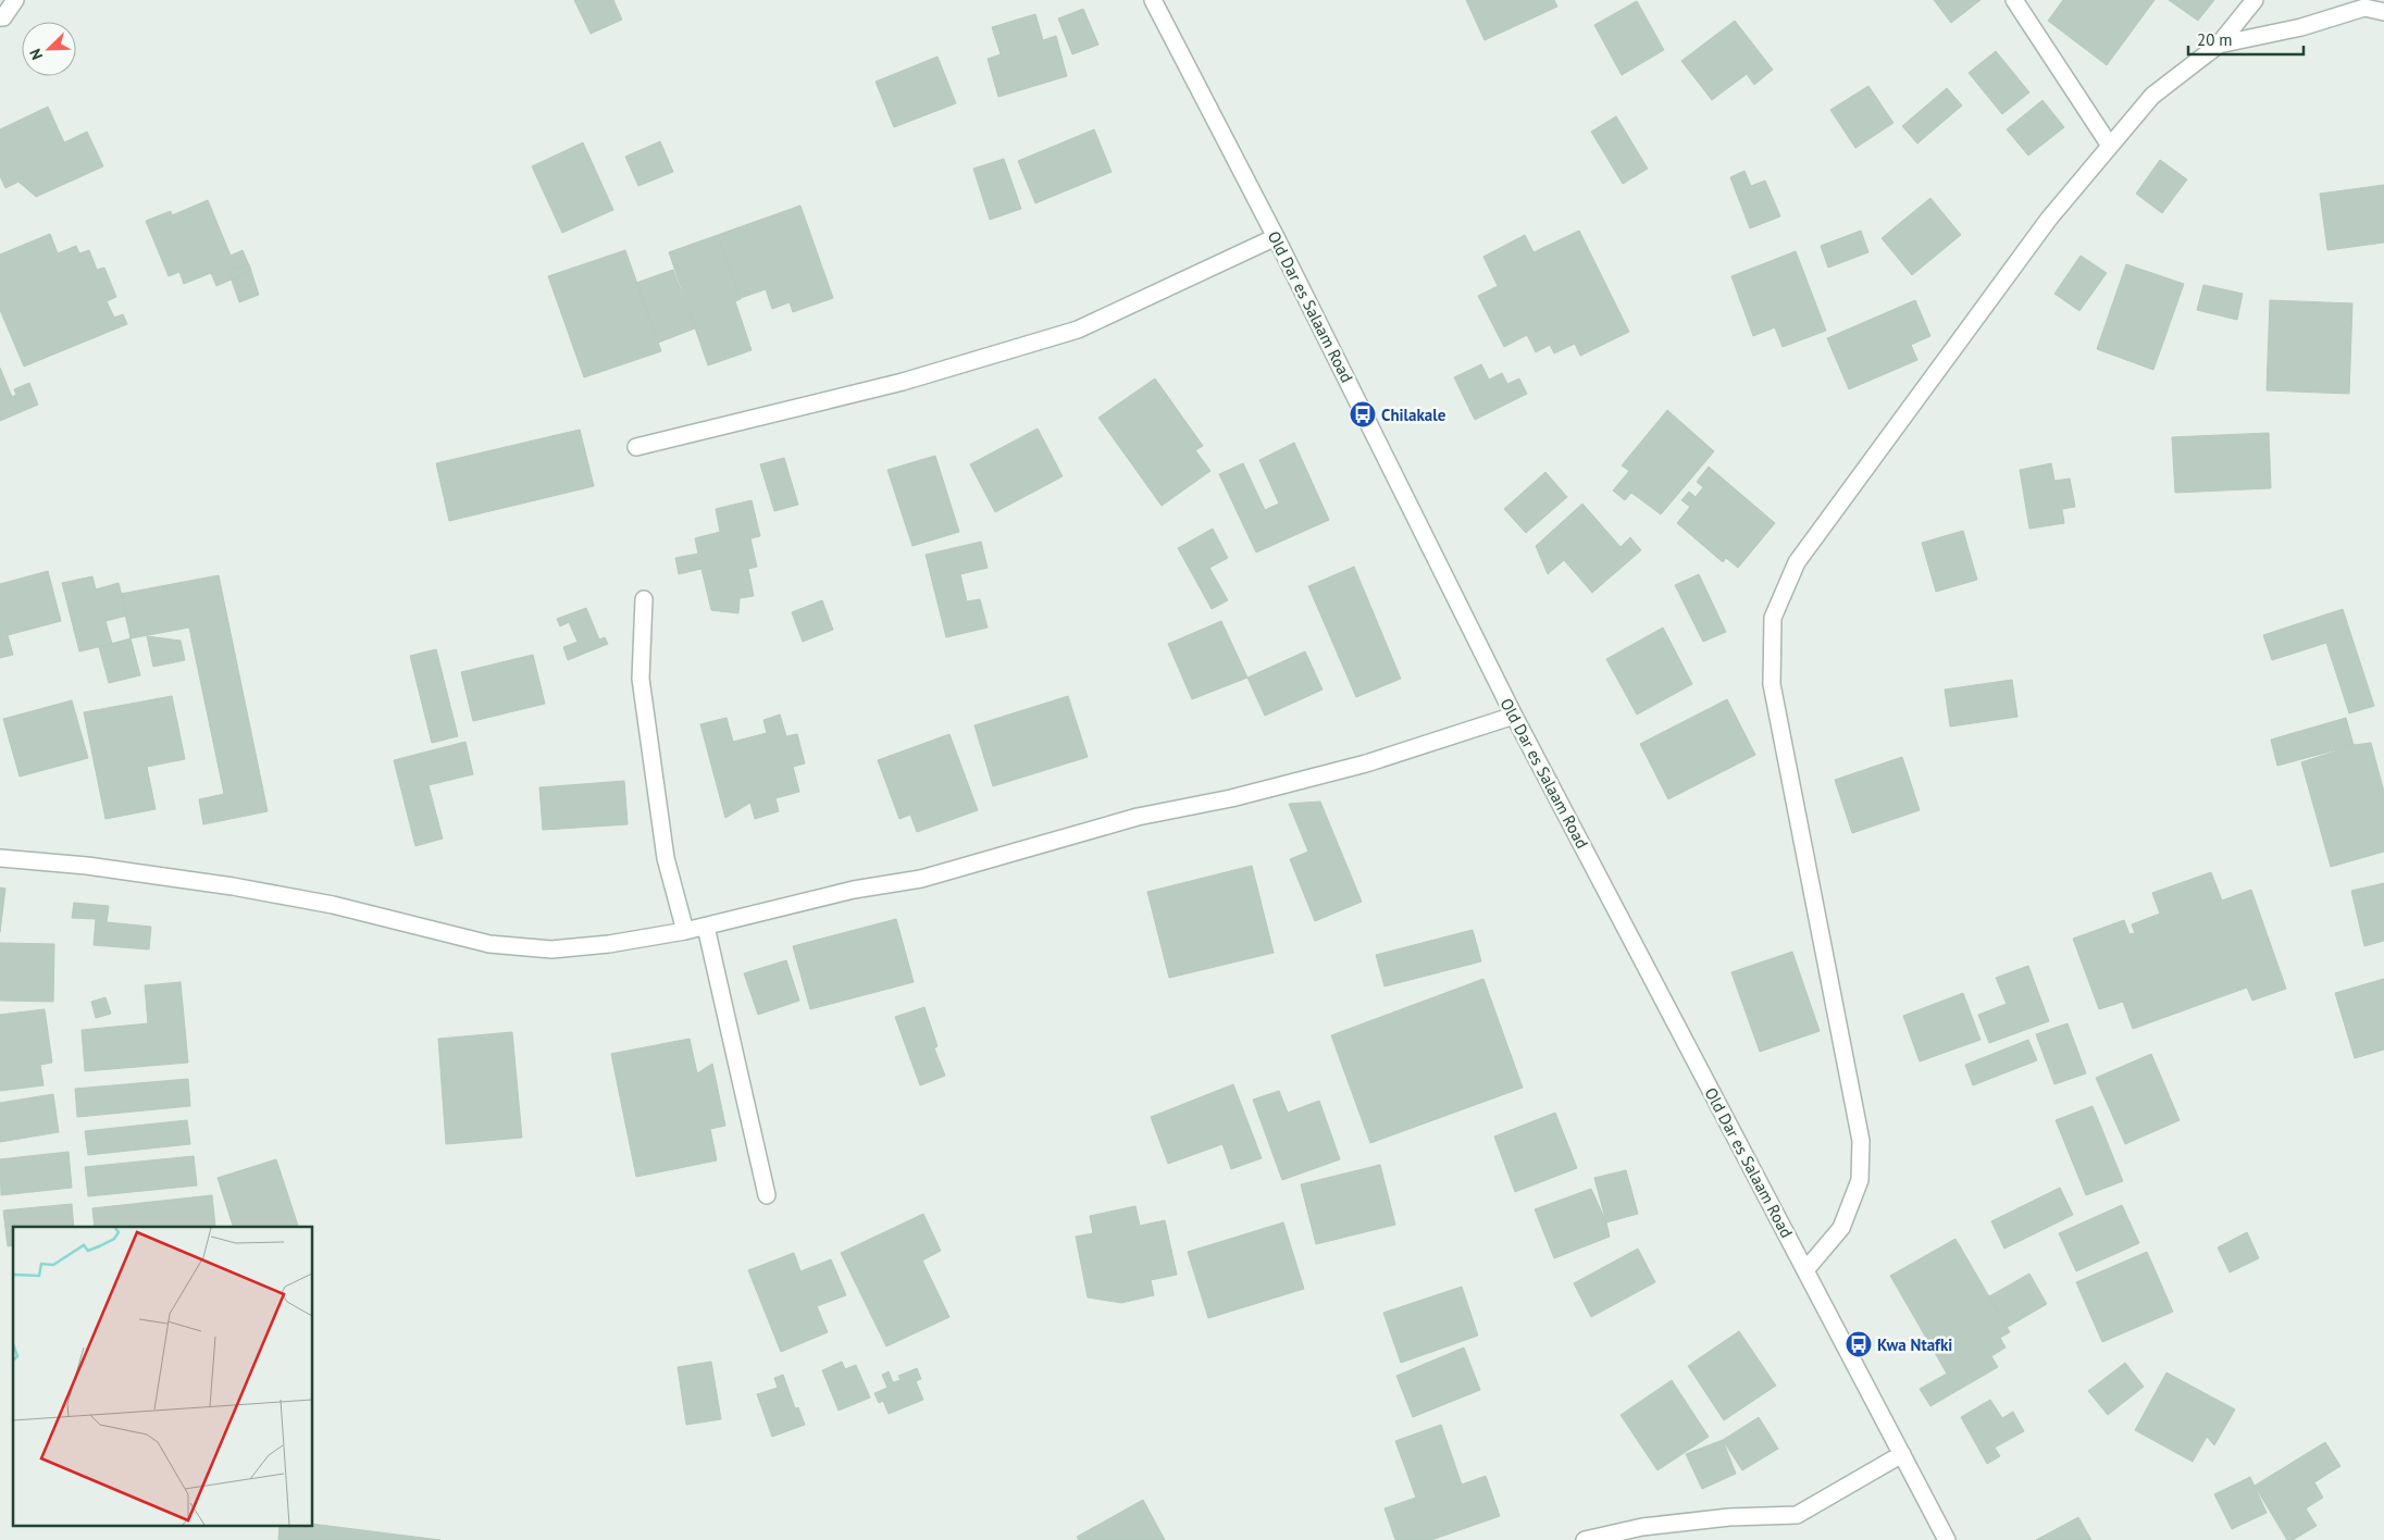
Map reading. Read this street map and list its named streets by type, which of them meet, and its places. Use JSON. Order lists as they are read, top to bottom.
{
  "streets": {
    "street": ["Old Dar es Salaam Road"]
  },
  "places": {
    "bus stop": ["Chilakale", "Kwa Ntafki"]
  },
  "scale_bar": "20 m",
  "north": "bottom left"
}
